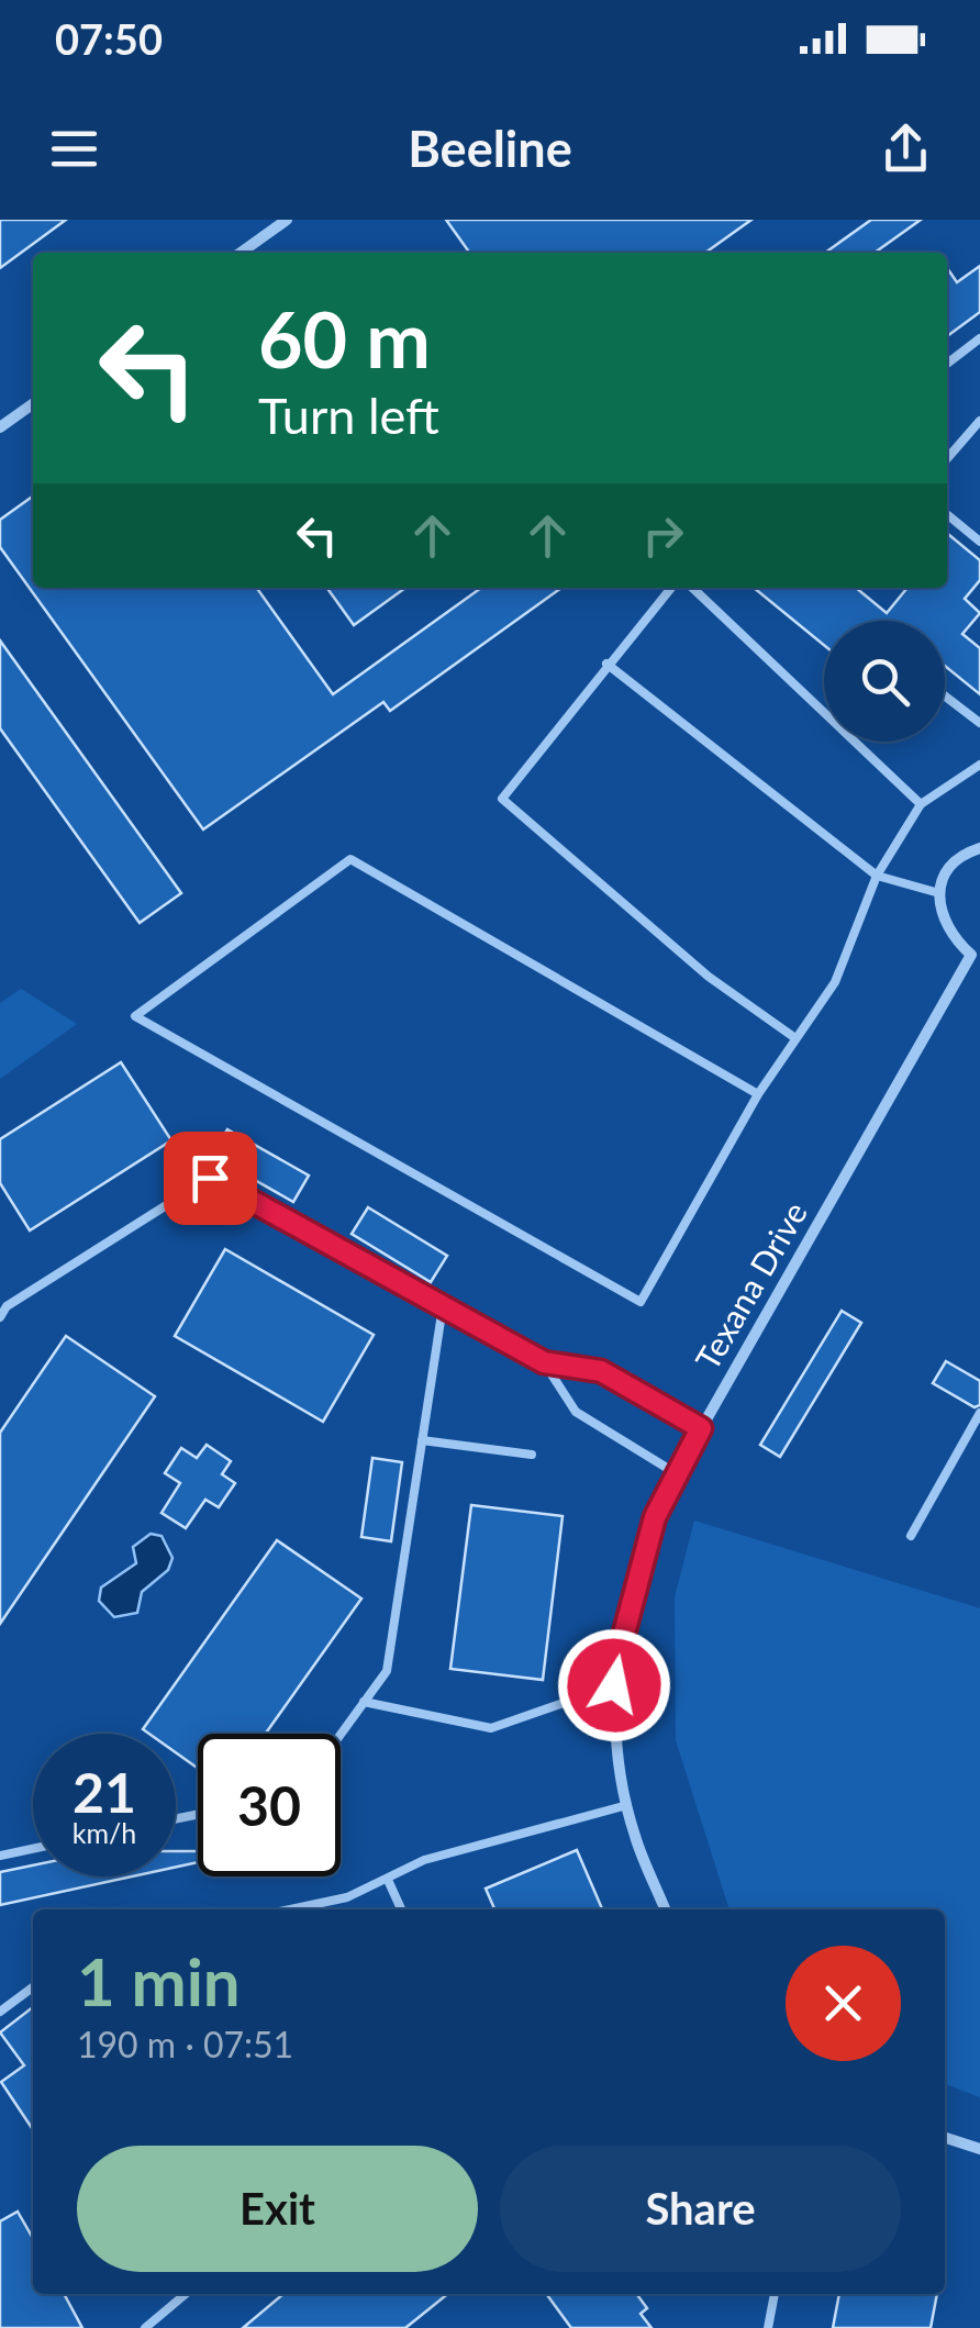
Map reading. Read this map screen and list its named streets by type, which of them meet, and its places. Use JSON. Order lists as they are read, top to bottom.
{
  "streets": {
    "street": ["Texana Drive"]
  },
  "page": {
    "status": "07:50",
    "header": "Beeline",
    "turn": ["60 m", "Turn left"],
    "speed": "21 km/h",
    "limit": "30",
    "heading": ["1 min", "190 m · 07:51"],
    "buttons": ["Exit", "Share"]
  }
}
